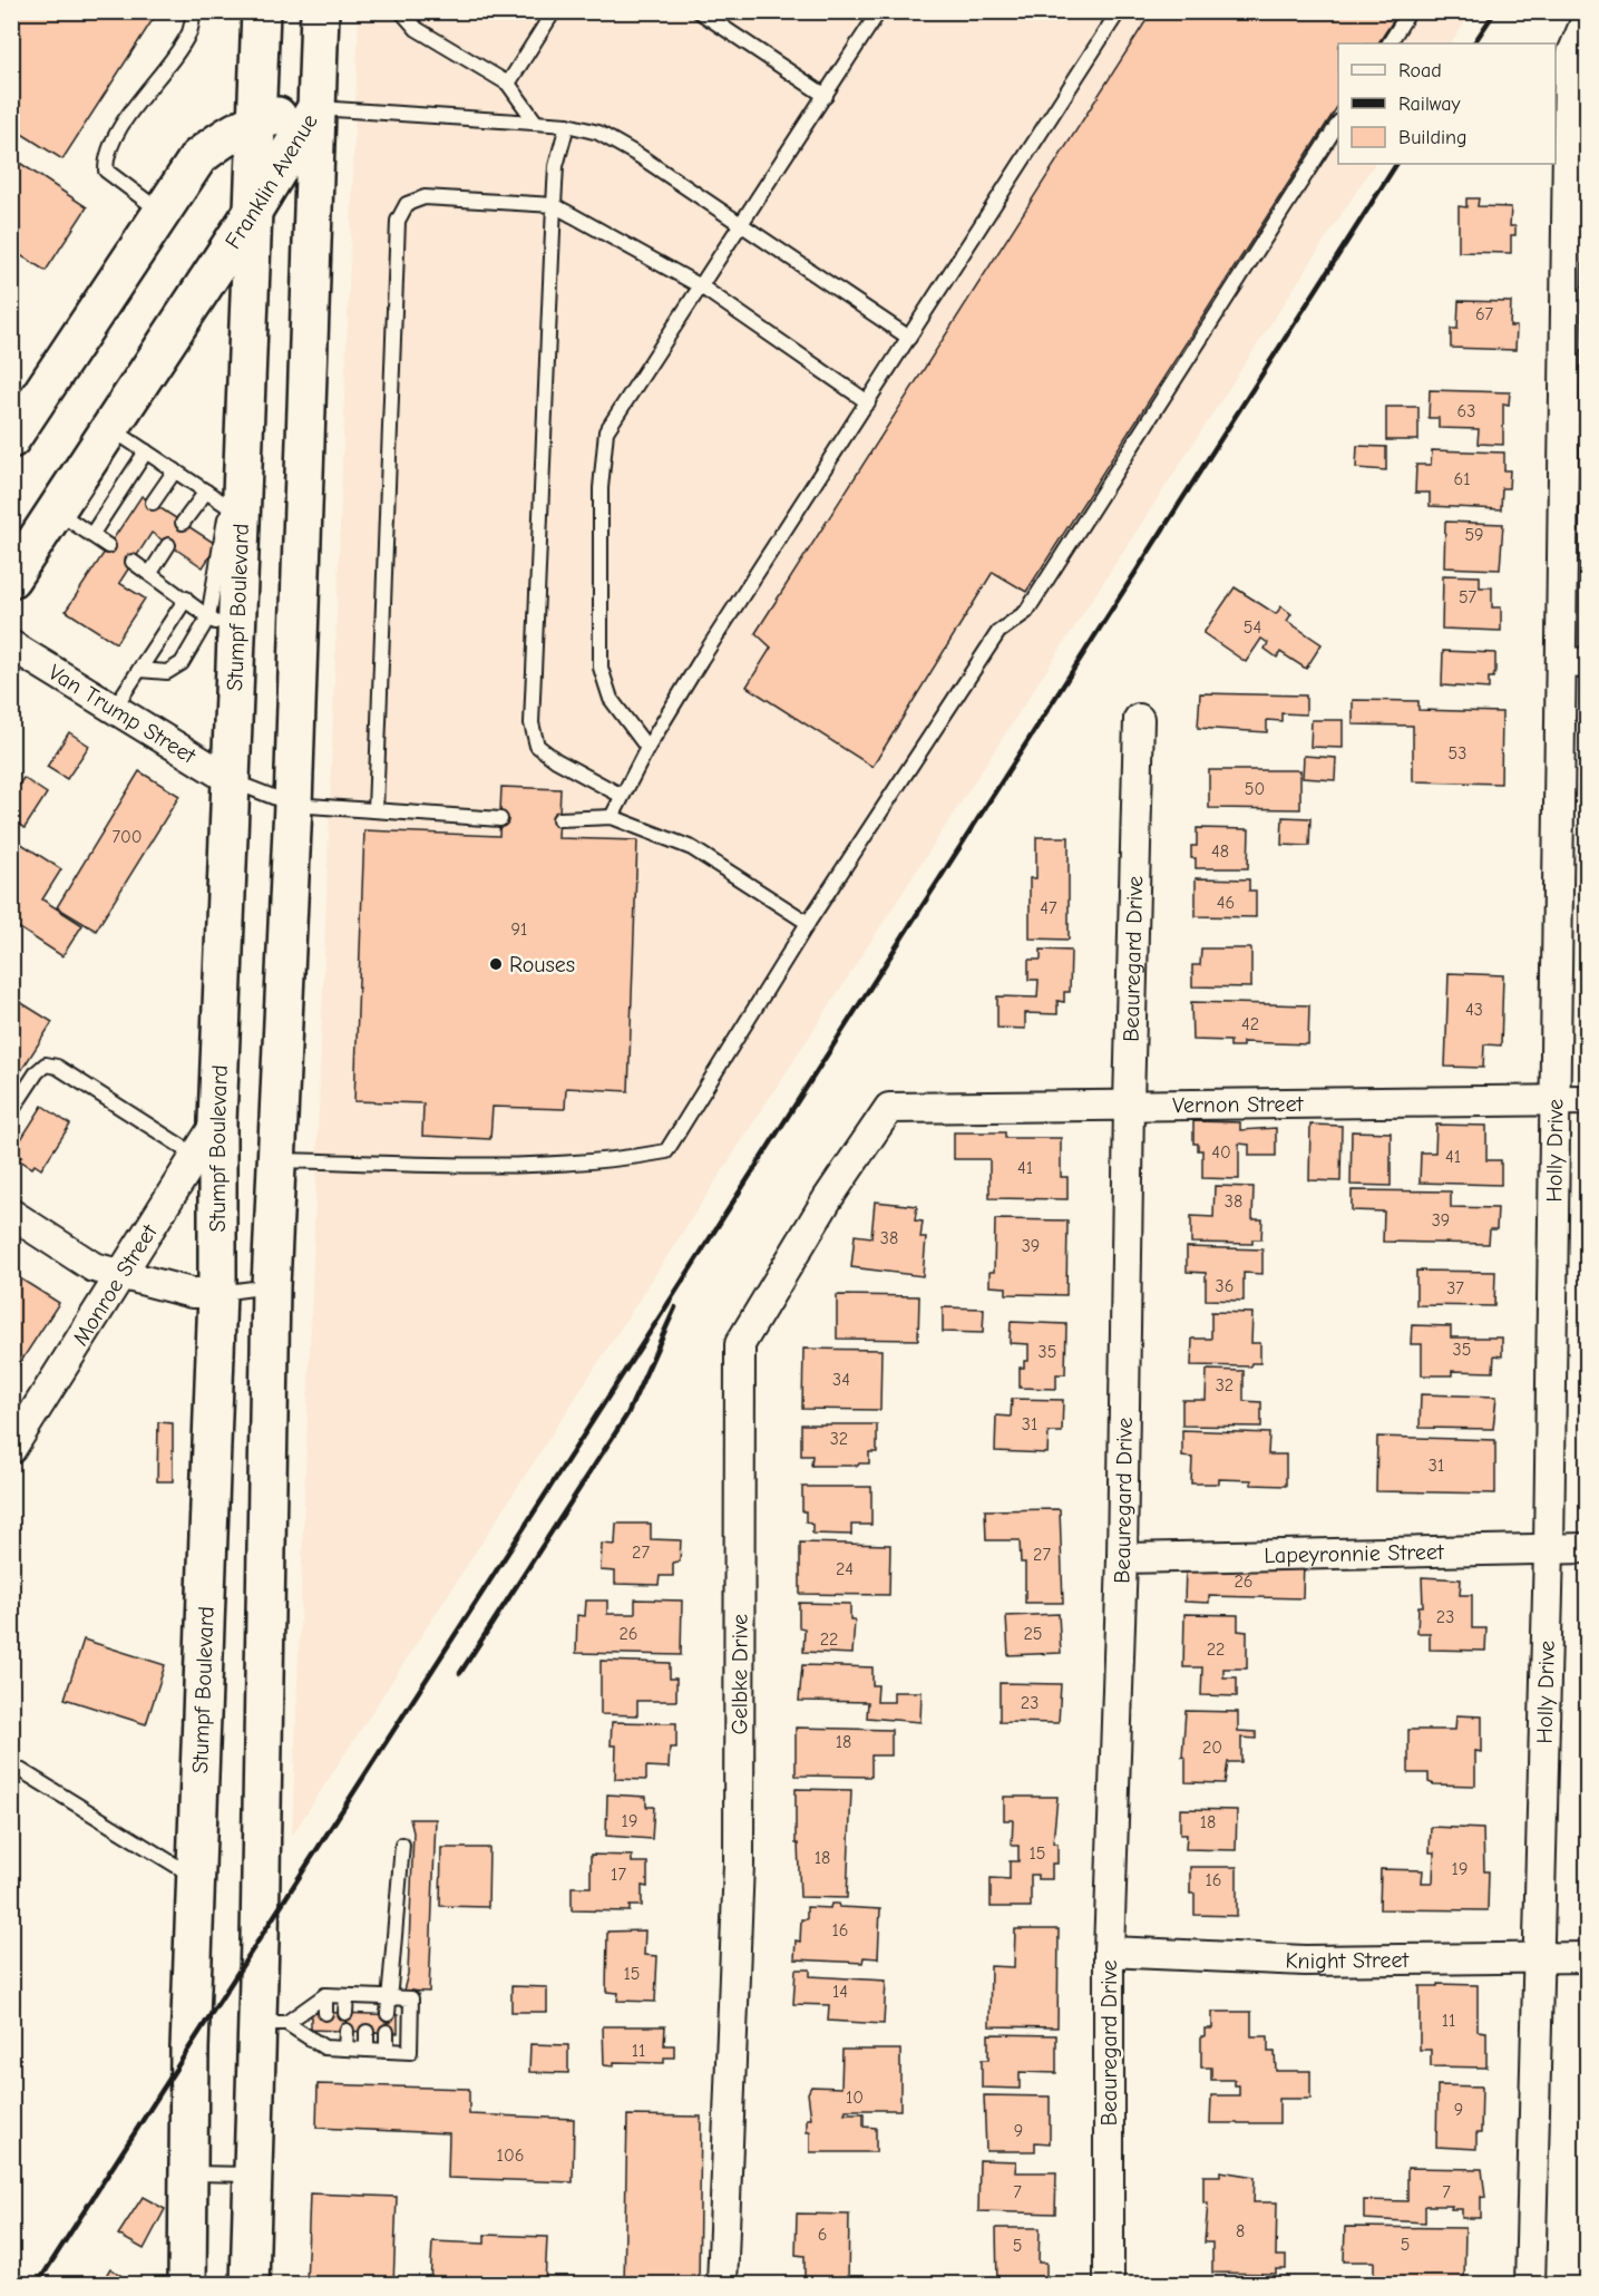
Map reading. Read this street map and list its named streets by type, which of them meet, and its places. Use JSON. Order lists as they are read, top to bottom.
{
  "streets": {
    "main road": ["Franklin Avenue", "Stumpf Boulevard"],
    "street": [
      "Van Trump Street",
      "Beauregard Drive",
      "Vernon Street",
      "Holly Drive",
      "Monroe Street",
      "Lapeyronnie Street",
      "Gelbke Drive",
      "Knight Street"
    ]
  },
  "crossings": [
    ["Franklin Avenue", "Stumpf Boulevard"],
    ["Stumpf Boulevard", "Van Trump Street"],
    ["Stumpf Boulevard", "Monroe Street"],
    ["Beauregard Drive", "Vernon Street"],
    ["Beauregard Drive", "Lapeyronnie Street"],
    ["Beauregard Drive", "Knight Street"],
    ["Vernon Street", "Holly Drive"],
    ["Vernon Street", "Gelbke Drive"],
    ["Holly Drive", "Lapeyronnie Street"],
    ["Holly Drive", "Knight Street"]
  ],
  "places": ["Rouses"],
  "house_numbers": [
    "67",
    "63",
    "61",
    "59",
    "57",
    "54",
    "53",
    "50",
    "700",
    "48",
    "46",
    "47",
    "91",
    "43",
    "42",
    "40",
    "41",
    "41",
    "38",
    "39",
    "38",
    "39",
    "36",
    "37",
    "35",
    "35",
    "34",
    "32",
    "31",
    "32",
    "31",
    "27",
    "27",
    "24",
    "26",
    "23",
    "26",
    "25",
    "22",
    "22",
    "23",
    "18",
    "20",
    "19",
    "18",
    "15",
    "18",
    "19",
    "17",
    "16",
    "16",
    "15",
    "14",
    "11",
    "11",
    "10",
    "9",
    "9",
    "106",
    "7",
    "7",
    "8",
    "6",
    "5",
    "5"
  ],
  "legend": ["Road", "Railway", "Building"]
}
